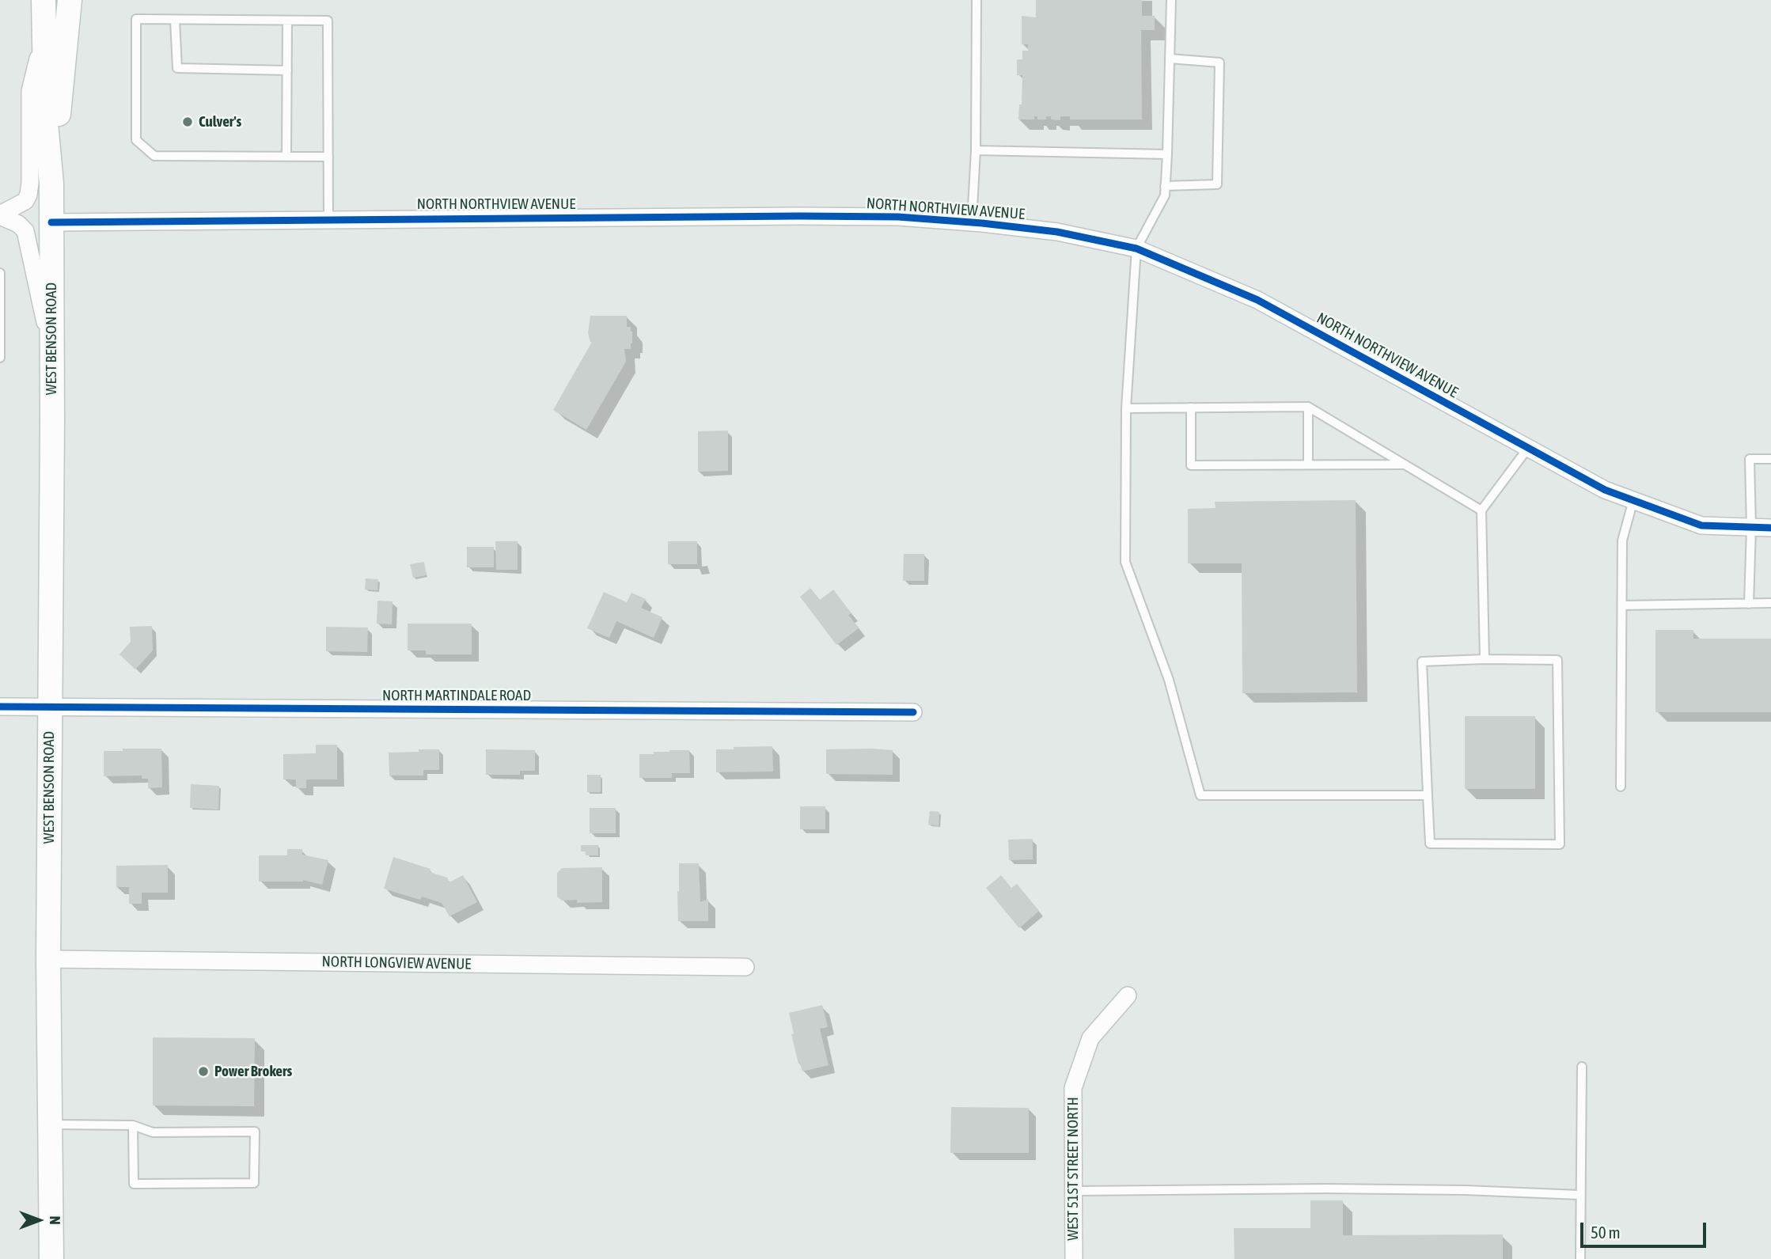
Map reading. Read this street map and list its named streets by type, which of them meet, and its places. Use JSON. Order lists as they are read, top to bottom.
{
  "streets": {
    "main road": ["WEST BENSON ROAD"],
    "street": [
      "NORTH NORTHVIEW AVENUE",
      "NORTH MARTINDALE ROAD",
      "NORTH LONGVIEW AVENUE",
      "WEST 51ST STREET NORTH"
    ]
  },
  "crossings": [
    ["NORTH NORTHVIEW AVENUE", "WEST BENSON ROAD"],
    ["WEST BENSON ROAD", "NORTH MARTINDALE ROAD"],
    ["WEST BENSON ROAD", "NORTH LONGVIEW AVENUE"]
  ],
  "places": ["Culver's", "Power Brokers"],
  "scale_bar": "50 m",
  "north": "right"
}
